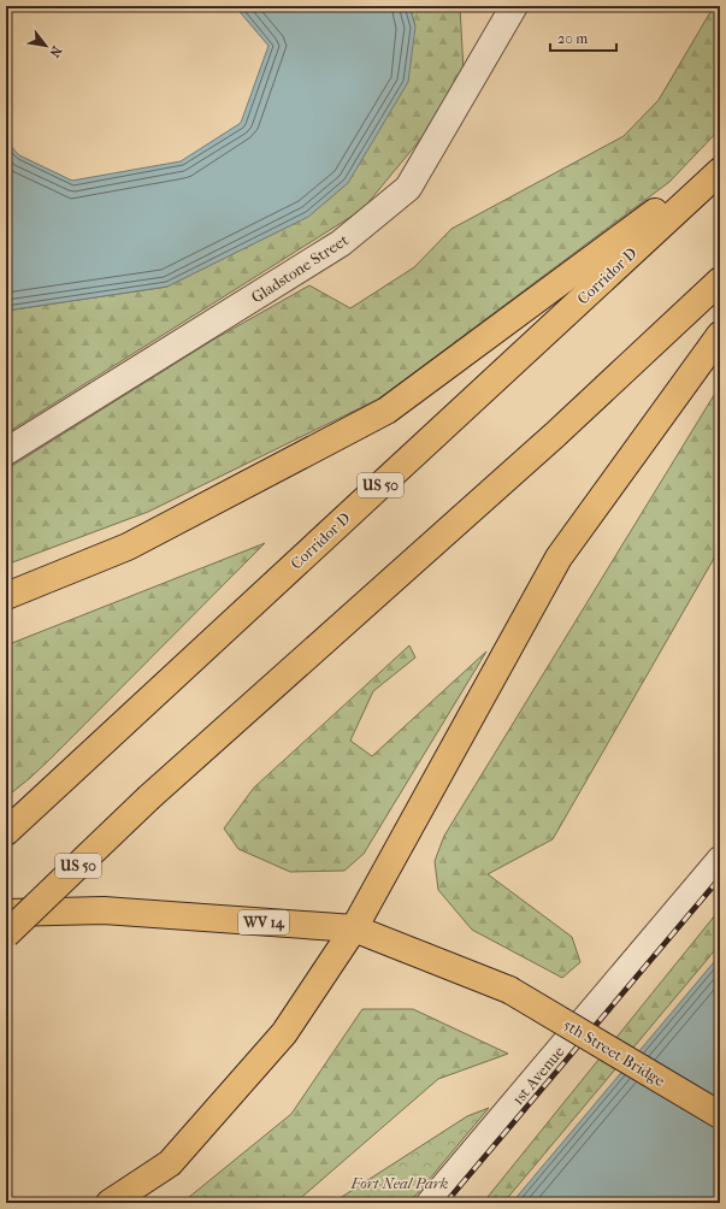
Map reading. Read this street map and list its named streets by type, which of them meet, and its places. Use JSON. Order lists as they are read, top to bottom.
{
  "streets": {
    "main road": [
      "Corridor D",
      "US 50",
      "WV 14",
      "5th Street Bridge"
    ],
    "street": ["Gladstone Street", "1st Avenue"]
  },
  "crossings": [
    ["WV 14", "5th Street Bridge"]
  ],
  "parks": ["Fort Neal Park"],
  "scale_bar": "20 m",
  "north": "bottom right"
}
